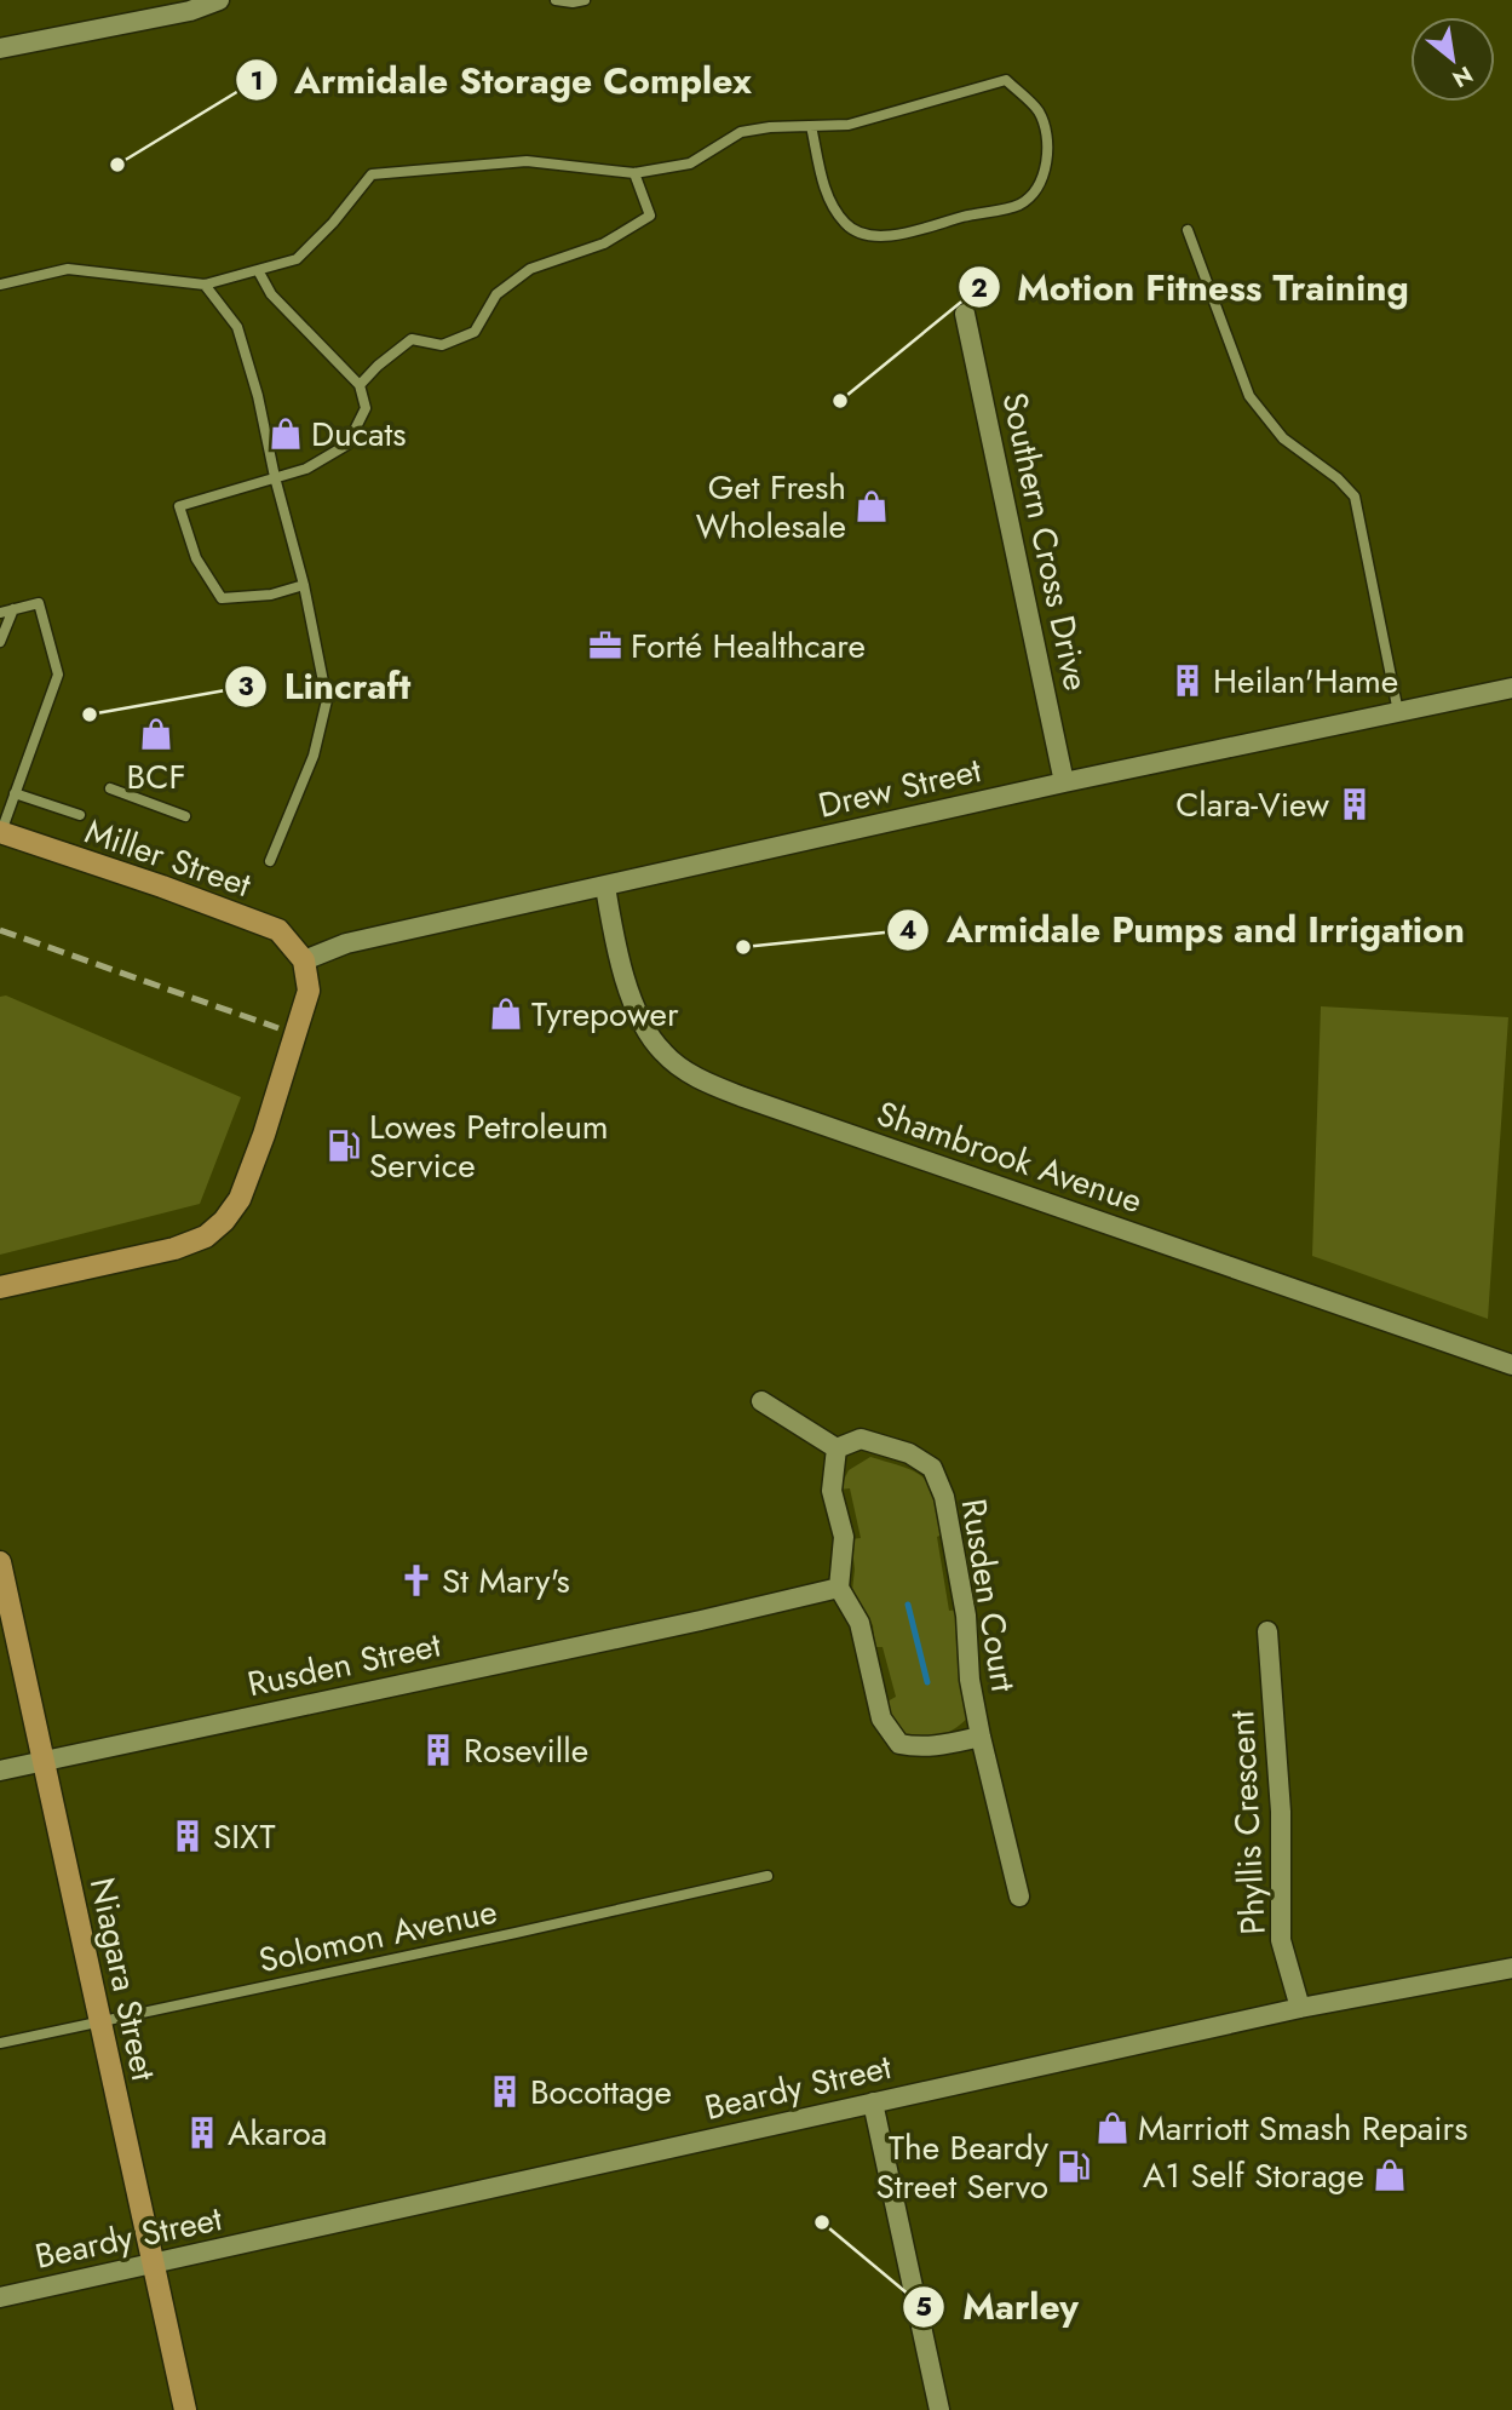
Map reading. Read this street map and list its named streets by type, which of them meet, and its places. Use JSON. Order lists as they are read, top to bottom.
{
  "streets": {
    "street": [
      "Southern Cross Drive",
      "Drew Street",
      "Miller Street",
      "Shambrook Avenue",
      "Rusden Court",
      "Rusden Street",
      "Phyllis Crescent",
      "Niagara Street",
      "Beardy Street"
    ],
    "lane": ["Solomon Avenue"]
  },
  "crossings": [
    ["Southern Cross Drive", "Drew Street"],
    ["Drew Street", "Miller Street"],
    ["Drew Street", "Shambrook Avenue"],
    ["Rusden Court", "Rusden Street"],
    ["Rusden Street", "Niagara Street"],
    ["Phyllis Crescent", "Beardy Street"],
    ["Solomon Avenue", "Niagara Street"],
    ["Niagara Street", "Beardy Street"]
  ],
  "places": {
    "other": [
      "Armidale Storage Complex",
      "Motion Fitness Training",
      "Lincraft",
      "Armidale Pumps and Irrigation",
      "Marley"
    ],
    "shop": [
      "Ducats",
      "Get Fresh Wholesale",
      "BCF",
      "Tyrepower",
      "Marriott Smash Repairs",
      "A1 Self Storage"
    ],
    "office": ["Forté Healthcare"],
    "building": [
      "Heilan'Hame",
      "Clara-View",
      "Roseville",
      "SIXT",
      "Bocottage",
      "Akaroa"
    ],
    "fuel station": ["Lowes Petroleum Service", "The Beardy Street Servo"],
    "church": ["St Mary's"]
  },
  "north": "bottom right"
}
